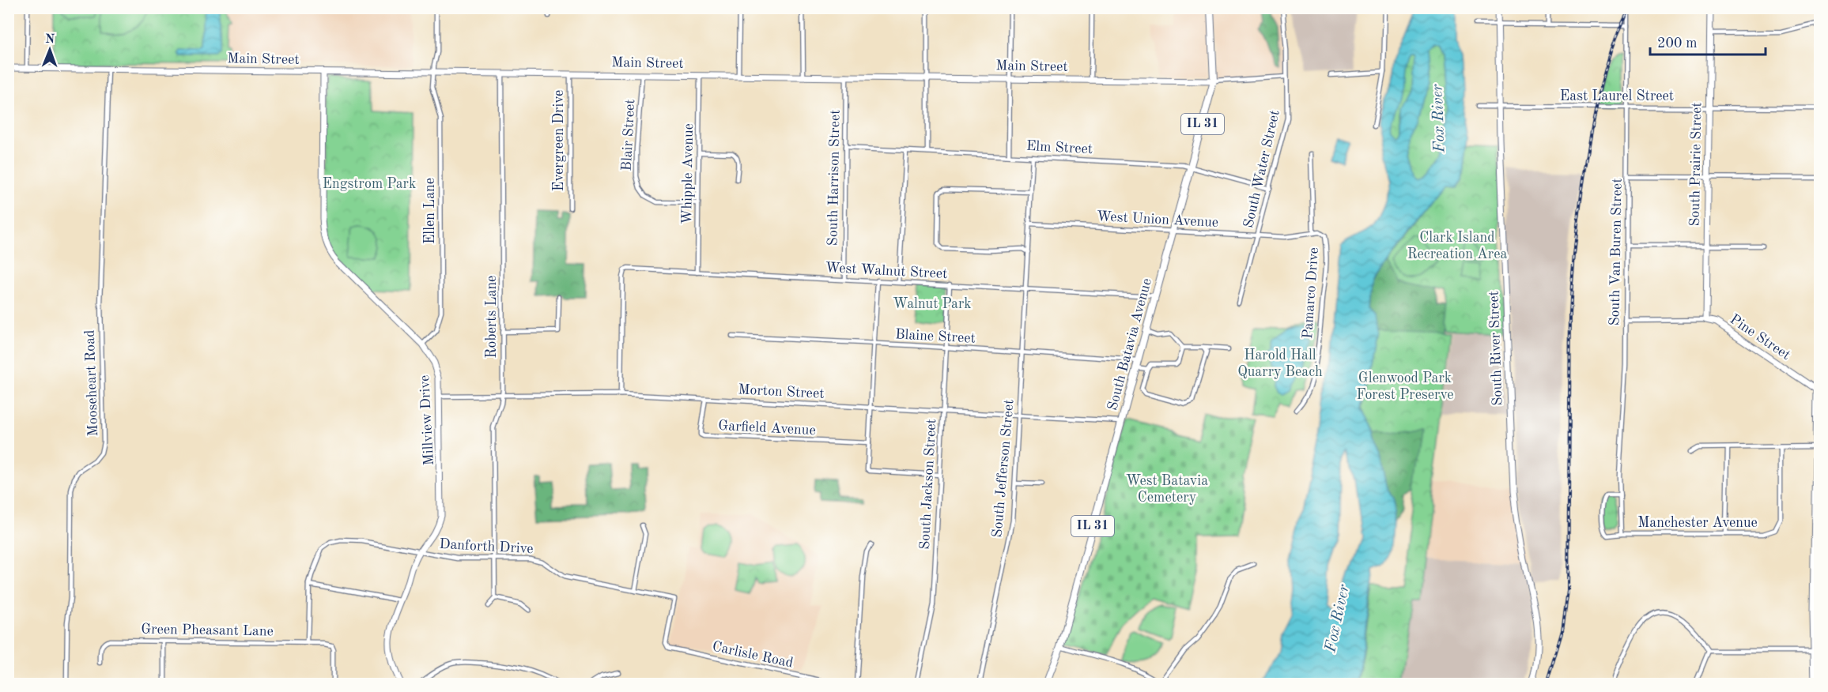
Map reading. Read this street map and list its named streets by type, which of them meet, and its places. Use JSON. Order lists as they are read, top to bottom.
{
  "streets": {
    "main road": [
      "Main Street",
      "IL 31",
      "South Prairie Street",
      "Pine Street",
      "South Batavia Avenue",
      "South River Street",
      "Millview Drive"
    ],
    "street": [
      "East Laurel Street",
      "Blair Street",
      "Evergreen Drive",
      "Elm Street",
      "South Water Street",
      "Whipple Avenue",
      "South Harrison Street",
      "Ellen Lane",
      "West Union Avenue",
      "South Van Buren Street",
      "West Walnut Street",
      "Pamarco Drive",
      "Roberts Lane",
      "Blaine Street",
      "Mooseheart Road",
      "Morton Street",
      "Garfield Avenue",
      "South Jefferson Street",
      "South Jackson Street",
      "Manchester Avenue",
      "Danforth Drive",
      "Green Pheasant Lane",
      "Carlisle Road"
    ]
  },
  "crossings": [
    ["Main Street", "Blair Street"],
    ["Main Street", "Evergreen Drive"],
    ["Main Street", "South Water Street"],
    ["Main Street", "Whipple Avenue"],
    ["Main Street", "South Harrison Street"],
    ["Main Street", "Ellen Lane"],
    ["Main Street", "Roberts Lane"],
    ["Main Street", "South Batavia Avenue"],
    ["Main Street", "Mooseheart Road"],
    ["Main Street", "Millview Drive"],
    ["East Laurel Street", "South Prairie Street"],
    ["East Laurel Street", "South Van Buren Street"],
    ["East Laurel Street", "South River Street"],
    ["Blair Street", "Whipple Avenue"],
    ["Elm Street", "South Water Street"],
    ["Elm Street", "South Harrison Street"],
    ["Elm Street", "South Batavia Avenue"],
    ["Elm Street", "South Jefferson Street"],
    ["South Prairie Street", "Pine Street"],
    ["South Water Street", "West Union Avenue"],
    ["Whipple Avenue", "West Walnut Street"],
    ["South Harrison Street", "West Walnut Street"],
    ["Ellen Lane", "Millview Drive"],
    ["West Union Avenue", "Pamarco Drive"],
    ["West Union Avenue", "South Batavia Avenue"],
    ["West Union Avenue", "South Jefferson Street"],
    ["South Van Buren Street", "Pine Street"],
    ["South Van Buren Street", "Manchester Avenue"],
    ["West Walnut Street", "South Batavia Avenue"],
    ["West Walnut Street", "Morton Street"],
    ["West Walnut Street", "South Jefferson Street"],
    ["West Walnut Street", "South Jackson Street"],
    ["Roberts Lane", "Morton Street"],
    ["Roberts Lane", "Danforth Drive"],
    ["Blaine Street", "South Batavia Avenue"],
    ["Blaine Street", "South Jefferson Street"],
    ["Blaine Street", "South Jackson Street"],
    ["South Batavia Avenue", "Morton Street"],
    ["Morton Street", "Millview Drive"],
    ["Morton Street", "Garfield Avenue"],
    ["Morton Street", "South Jefferson Street"],
    ["Morton Street", "South Jackson Street"],
    ["Millview Drive", "Danforth Drive"],
    ["Danforth Drive", "Carlisle Road"]
  ],
  "water": ["Fox River"],
  "parks": [
    "Engstrom Park",
    "Clark Island Recreation Area",
    "Walnut Park",
    "Harold Hall Quarry Beach",
    "Glenwood Park Forest Preserve",
    "West Batavia Cemetery"
  ],
  "scale_bar": "200 m",
  "north": "top"
}
